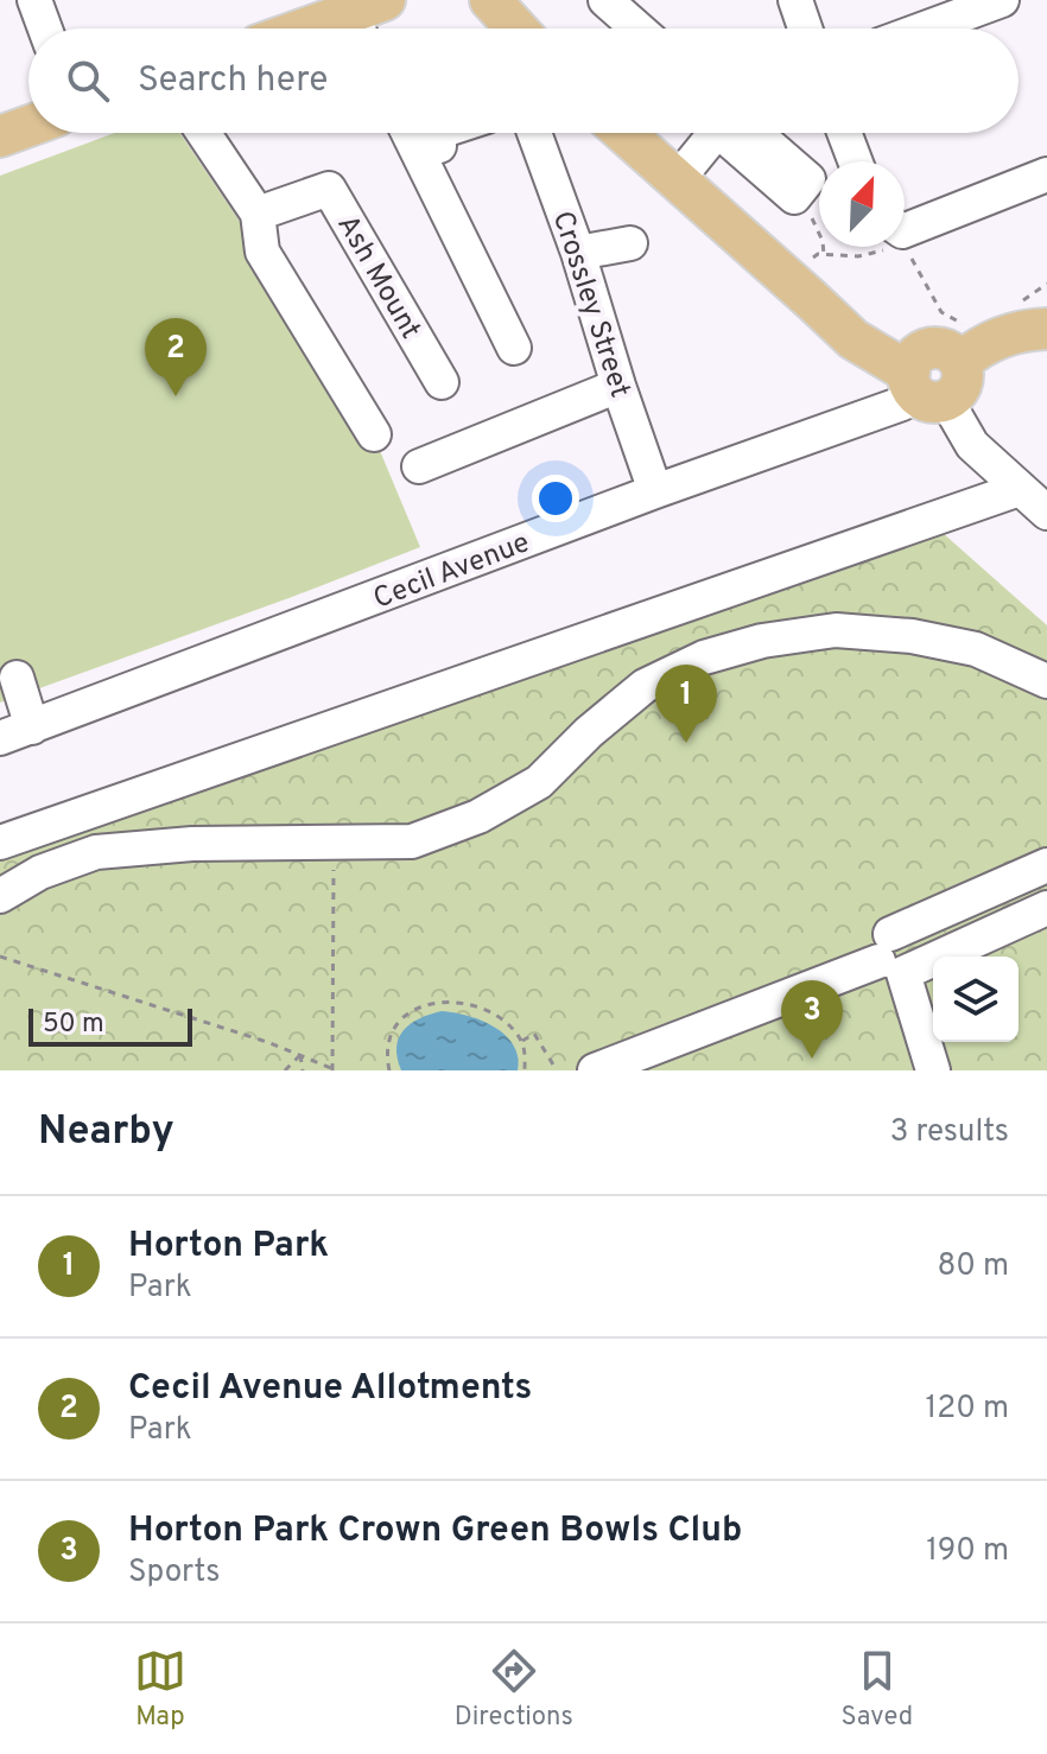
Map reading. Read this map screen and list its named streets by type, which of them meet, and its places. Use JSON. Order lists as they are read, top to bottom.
{
  "streets": {
    "street": ["Ash Mount", "Crossley Street", "Cecil Avenue"]
  },
  "crossings": [
    ["Crossley Street", "Cecil Avenue"]
  ],
  "scale_bar": "50 m",
  "north": "top right",
  "page": {
    "search": "Search here",
    "pins": ["2", "1", "3"],
    "scale": "50 m",
    "heading": ["Nearby", "3 results"],
    "list": [
      {
        "mark": "1",
        "name": "Horton Park",
        "note": "Park",
        "value": "80 m"
      },
      {
        "mark": "2",
        "name": "Cecil Avenue Allotments",
        "note": "Park",
        "value": "120 m"
      },
      {
        "mark": "3",
        "name": "Horton Park Crown Green Bowls Club",
        "note": "Sports",
        "value": "190 m"
      }
    ],
    "nav": ["Map", "Directions", "Saved"]
  }
}
